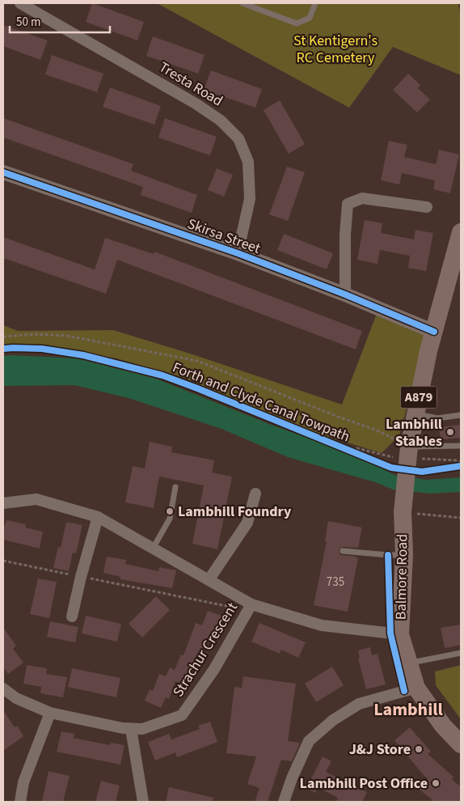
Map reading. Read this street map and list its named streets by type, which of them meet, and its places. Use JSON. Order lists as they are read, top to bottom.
{
  "streets": {
    "main road": ["A879", "Balmore Road"],
    "street": ["Tresta Road", "Skirsa Street", "Strachur Crescent"],
    "cycle path": ["Forth and Clyde Canal Towpath"]
  },
  "crossings": [
    ["Tresta Road", "Skirsa Street"],
    ["Skirsa Street", "A879"],
    ["A879", "Balmore Road"],
    ["Balmore Road", "Strachur Crescent"]
  ],
  "districts": ["Lambhill"],
  "parks": ["St Kentigern's RC Cemetery"],
  "places": [
    "Lambhill Stables",
    "Lambhill Foundry",
    "J&J Store",
    "Lambhill Post Office"
  ],
  "house_numbers": ["735"],
  "scale_bar": "50 m"
}
